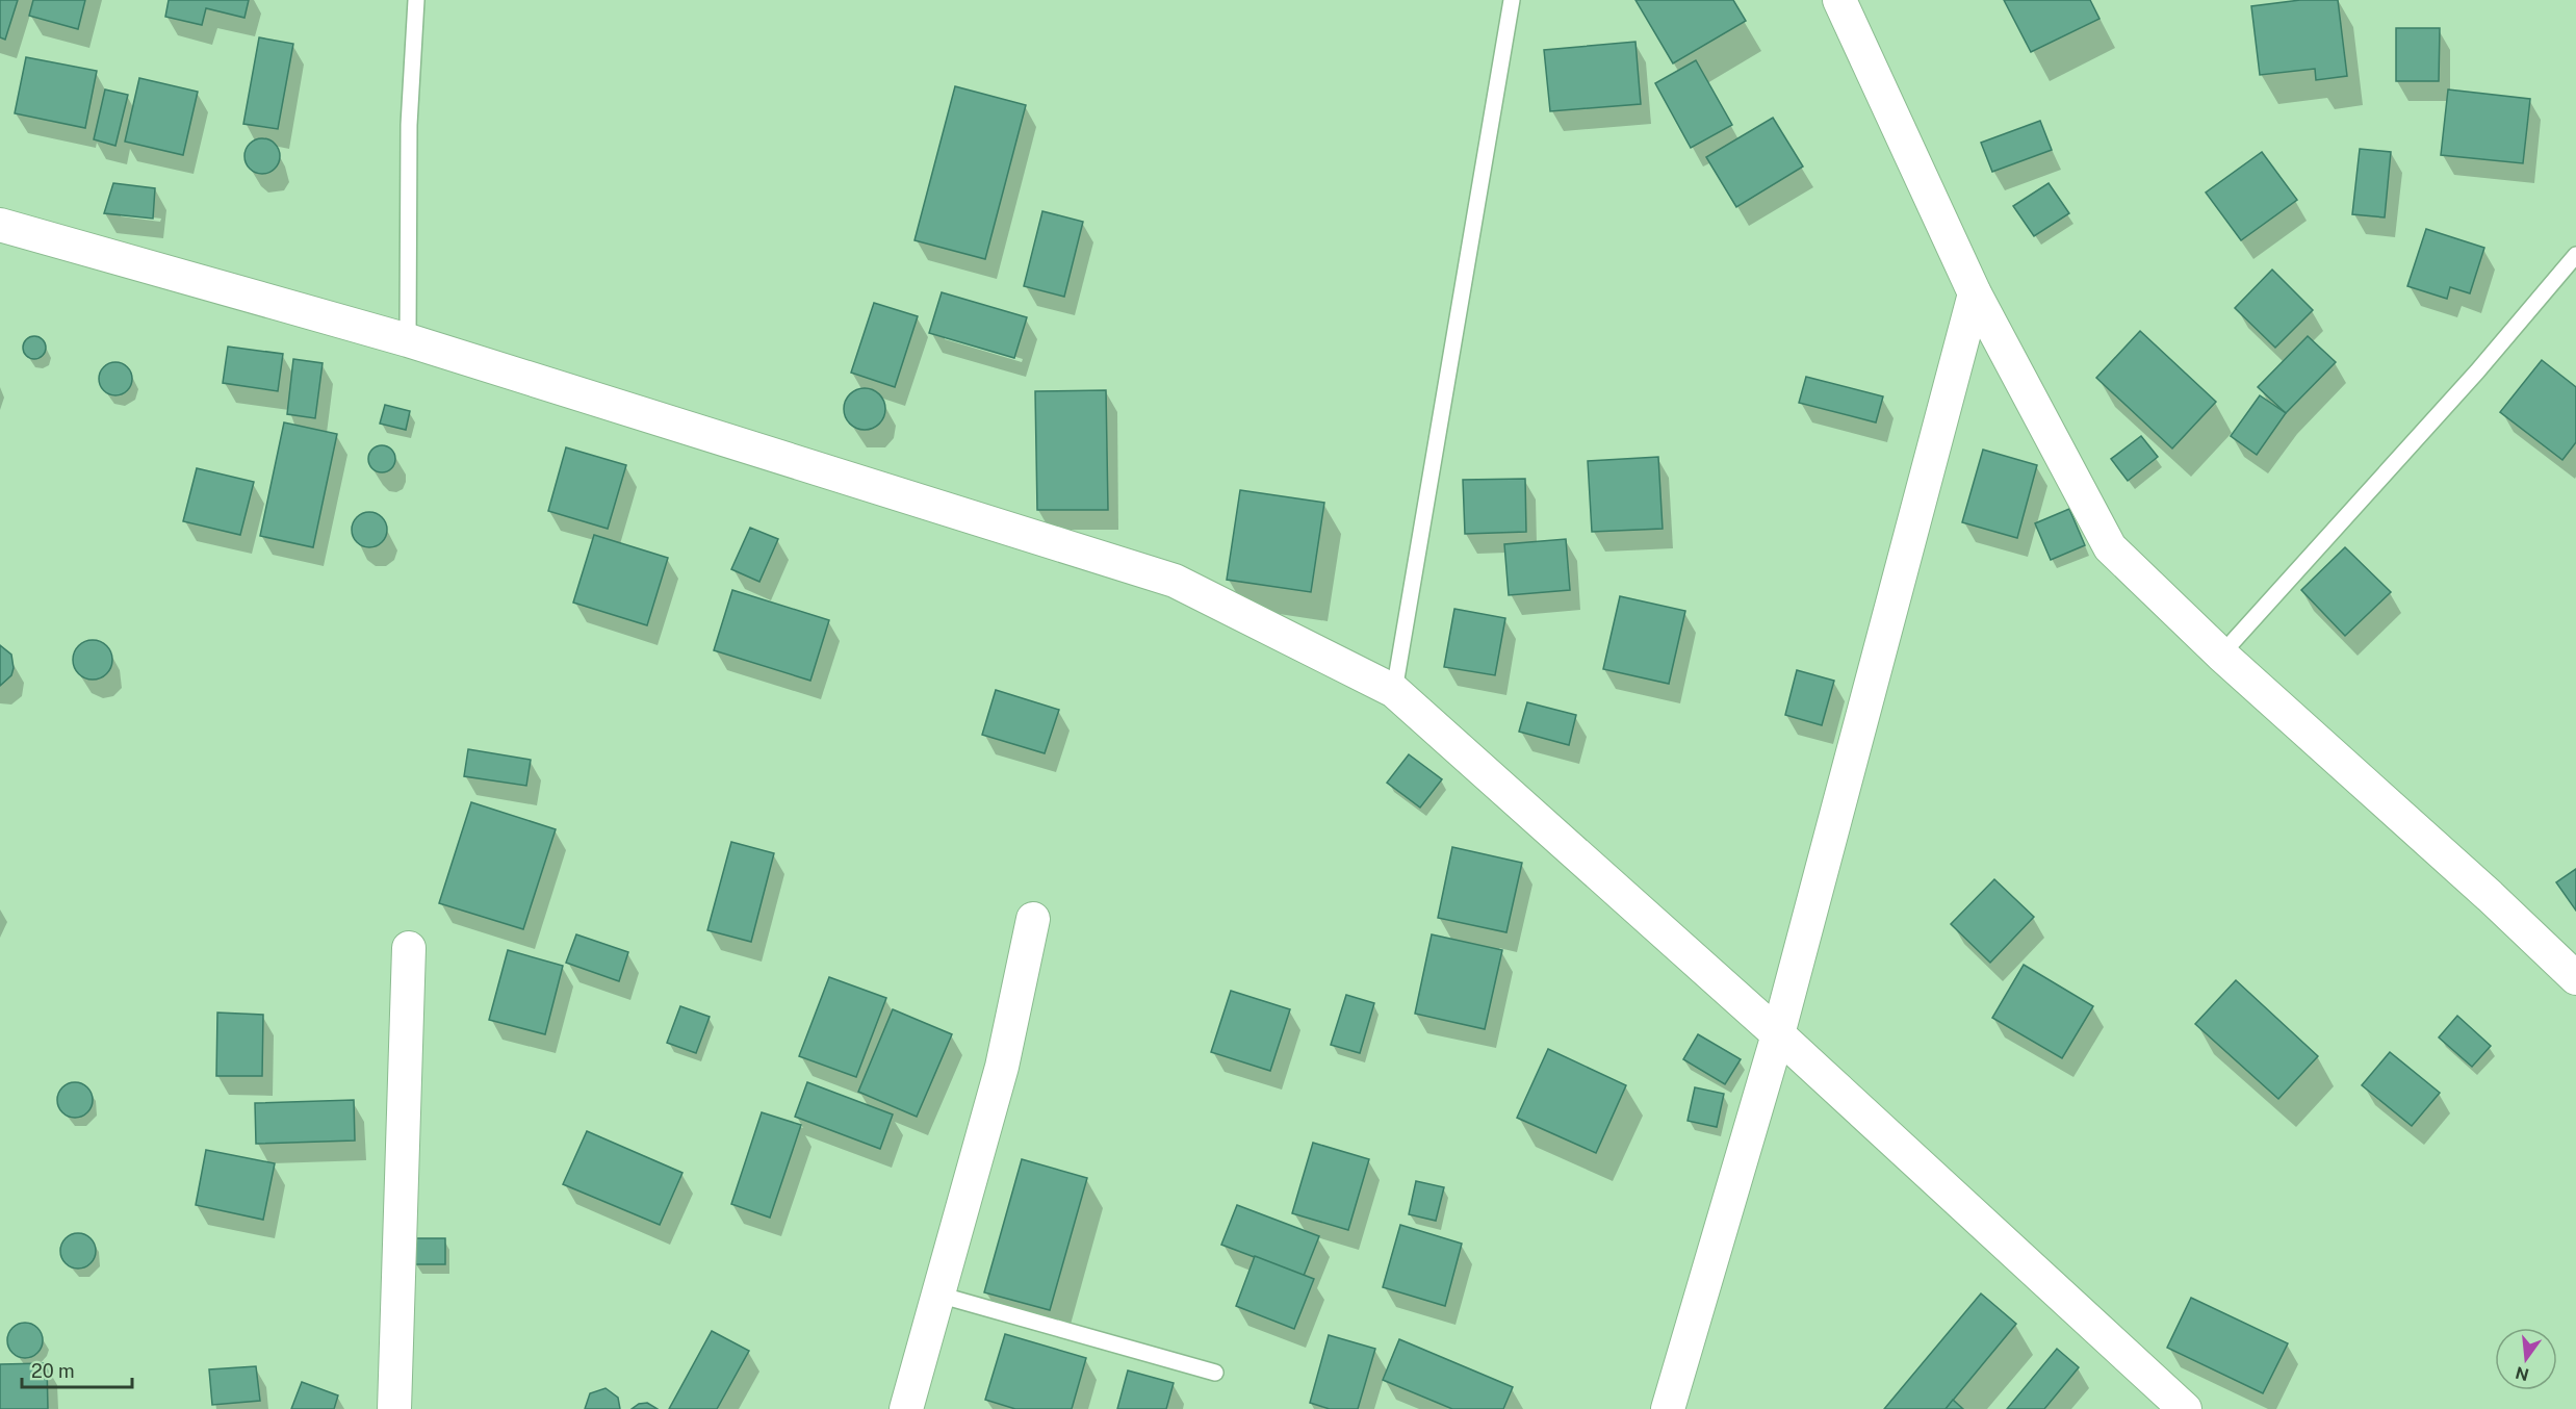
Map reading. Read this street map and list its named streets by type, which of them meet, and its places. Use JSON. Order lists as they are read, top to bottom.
{
  "scale_bar": "20 m",
  "north": "bottom"
}
